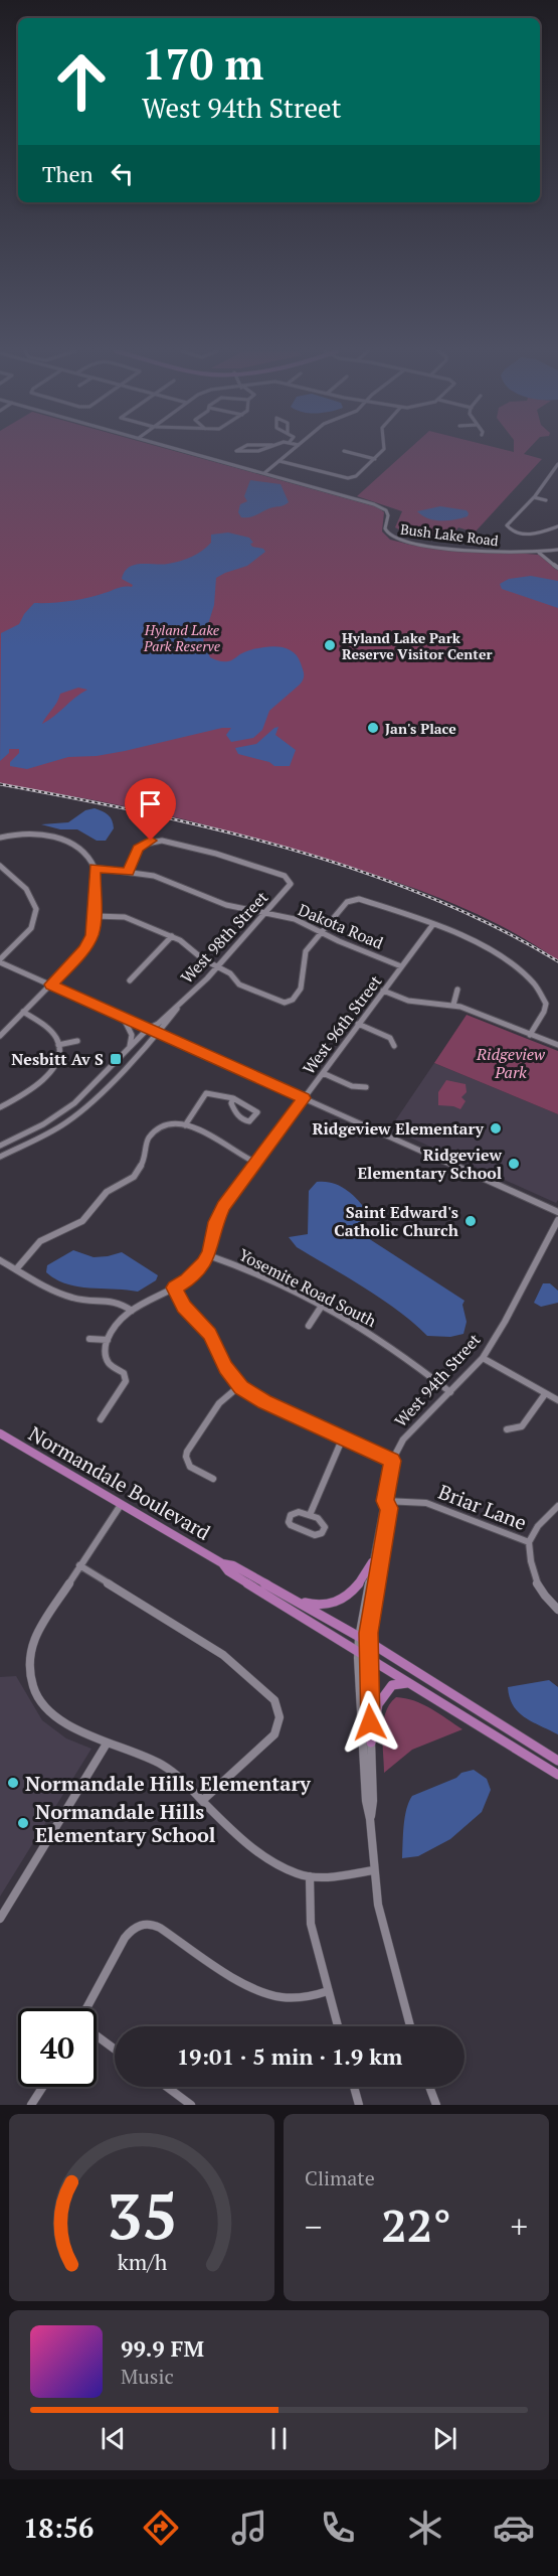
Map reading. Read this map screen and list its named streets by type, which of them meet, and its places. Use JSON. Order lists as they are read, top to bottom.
{
  "streets": {
    "main road": ["Normandale Boulevard"],
    "street": [
      "Bush Lake Road",
      "Dakota Road",
      "West 98th Street",
      "West 96th Street",
      "Yosemite Road South",
      "West 94th Street",
      "Briar Lane"
    ]
  },
  "crossings": [
    ["Dakota Road", "West 98th Street"],
    ["Dakota Road", "West 96th Street"],
    ["West 96th Street", "Yosemite Road South"],
    ["Yosemite Road South", "West 94th Street"],
    ["West 94th Street", "Briar Lane"]
  ],
  "parks": ["Hyland Lake Park Reserve", "Ridgeview Park"],
  "places": {
    "other": [
      "Hyland Lake Park Reserve Visitor Center",
      "Jan's Place",
      "Ridgeview Elementary",
      "Ridgeview Elementary School",
      "Saint Edward's Catholic Church",
      "Normandale Hills Elementary",
      "Normandale Hills Elementary School"
    ],
    "transit": ["Nesbitt Av S"]
  },
  "page": {
    "turn": ["170 m", "West 94th Street"],
    "then": "Then",
    "limit": "40",
    "trip": "19:01 · 5 min · 1.9 km",
    "tile": "Climate",
    "heat": ["−", "22°", "+"],
    "song": ["99.9 FM", "Music"],
    "tabs": "18:56",
    "gauge": ["35", "km/h"]
  }
}
